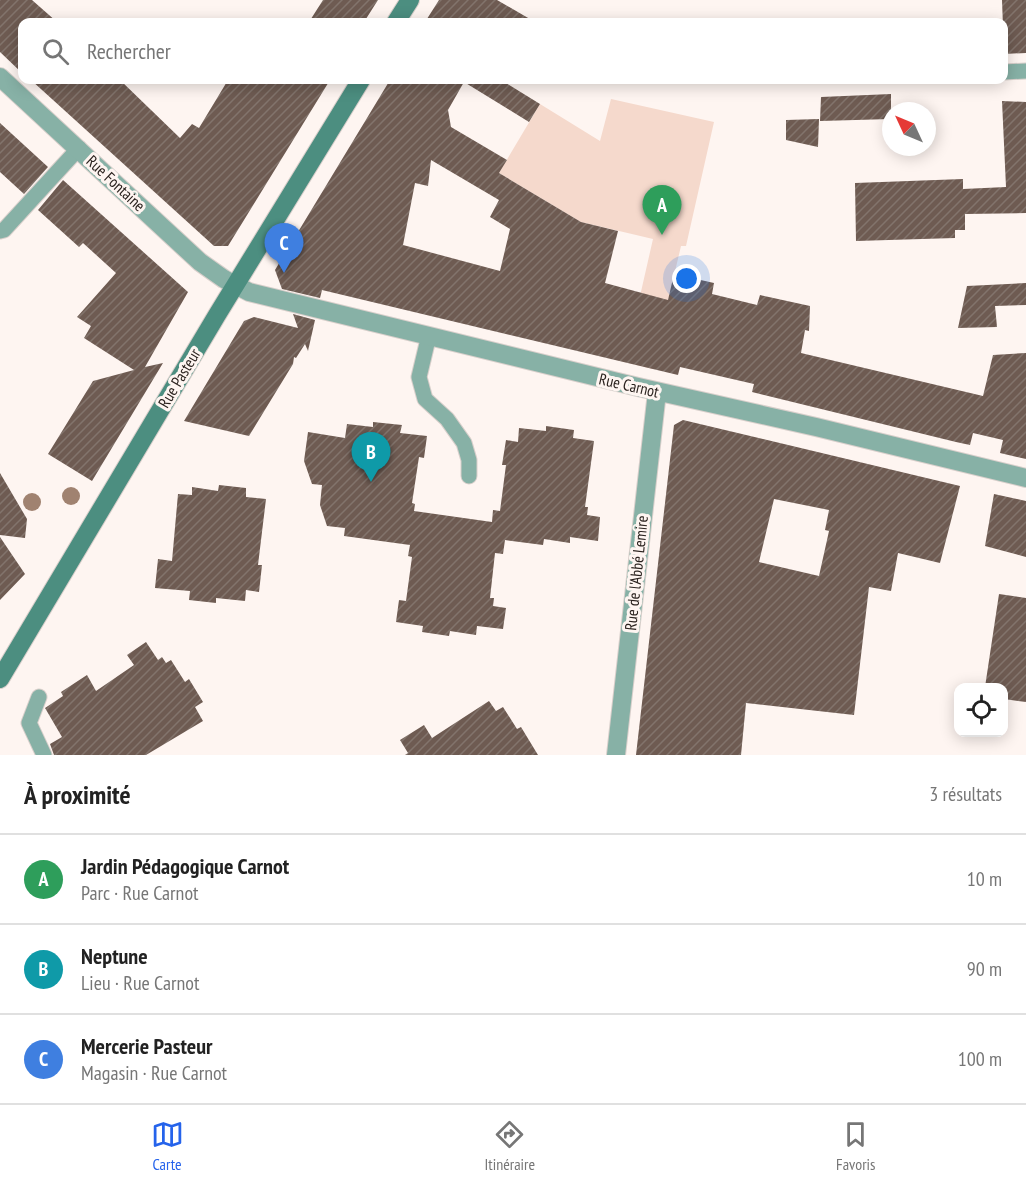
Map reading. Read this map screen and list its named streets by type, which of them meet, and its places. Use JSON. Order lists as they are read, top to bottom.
{
  "streets": {
    "street": [
      "Rue Fontaine",
      "Rue Pasteur",
      "Rue Carnot",
      "Rue de l'Abbé Lemire"
    ]
  },
  "crossings": [
    ["Rue Fontaine", "Rue Pasteur"],
    ["Rue Fontaine", "Rue Carnot"],
    ["Rue Pasteur", "Rue Carnot"],
    ["Rue Carnot", "Rue de l'Abbé Lemire"]
  ],
  "north": "top left",
  "page": {
    "search": "Rechercher",
    "pins": ["A", "C", "B"],
    "heading": ["À proximité", "3 résultats"],
    "list": [
      {
        "mark": "A",
        "name": "Jardin Pédagogique Carnot",
        "note": "Parc · Rue Carnot",
        "value": "10 m"
      },
      {
        "mark": "B",
        "name": "Neptune",
        "note": "Lieu · Rue Carnot",
        "value": "90 m"
      },
      {
        "mark": "C",
        "name": "Mercerie Pasteur",
        "note": "Magasin · Rue Carnot",
        "value": "100 m"
      }
    ],
    "nav": ["Carte", "Itinéraire", "Favoris"]
  }
}
